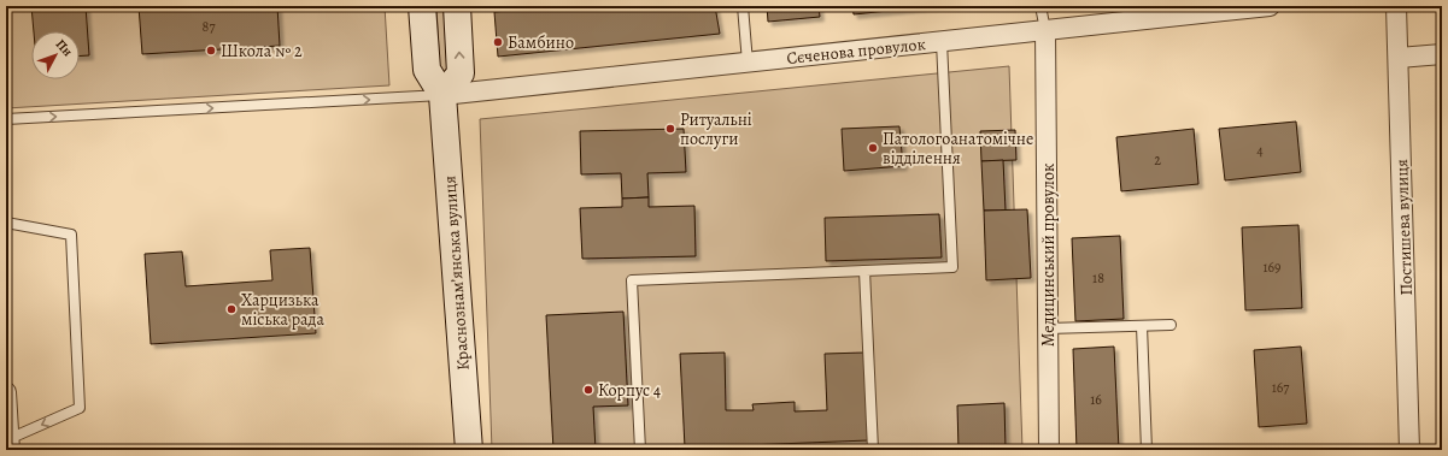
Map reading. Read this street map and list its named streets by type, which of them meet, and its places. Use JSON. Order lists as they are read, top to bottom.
{
  "streets": {
    "street": [
      "Сєченова провулок",
      "Постишева вулиця",
      "Медицинський провулок",
      "Краснознамʼянська вулиця"
    ]
  },
  "crossings": [
    ["Сєченова провулок", "Медицинський провулок"],
    ["Сєченова провулок", "Краснознамʼянська вулиця"]
  ],
  "places": [
    "Бамбино",
    "Школа № 2",
    "Ритуальні послуги",
    "Патологоанатомічне відділення",
    "Харцизька міська рада",
    "Корпус 4"
  ],
  "house_numbers": [
    "87",
    "4",
    "2",
    "169",
    "18",
    "167",
    "16"
  ],
  "north": "top right"
}
